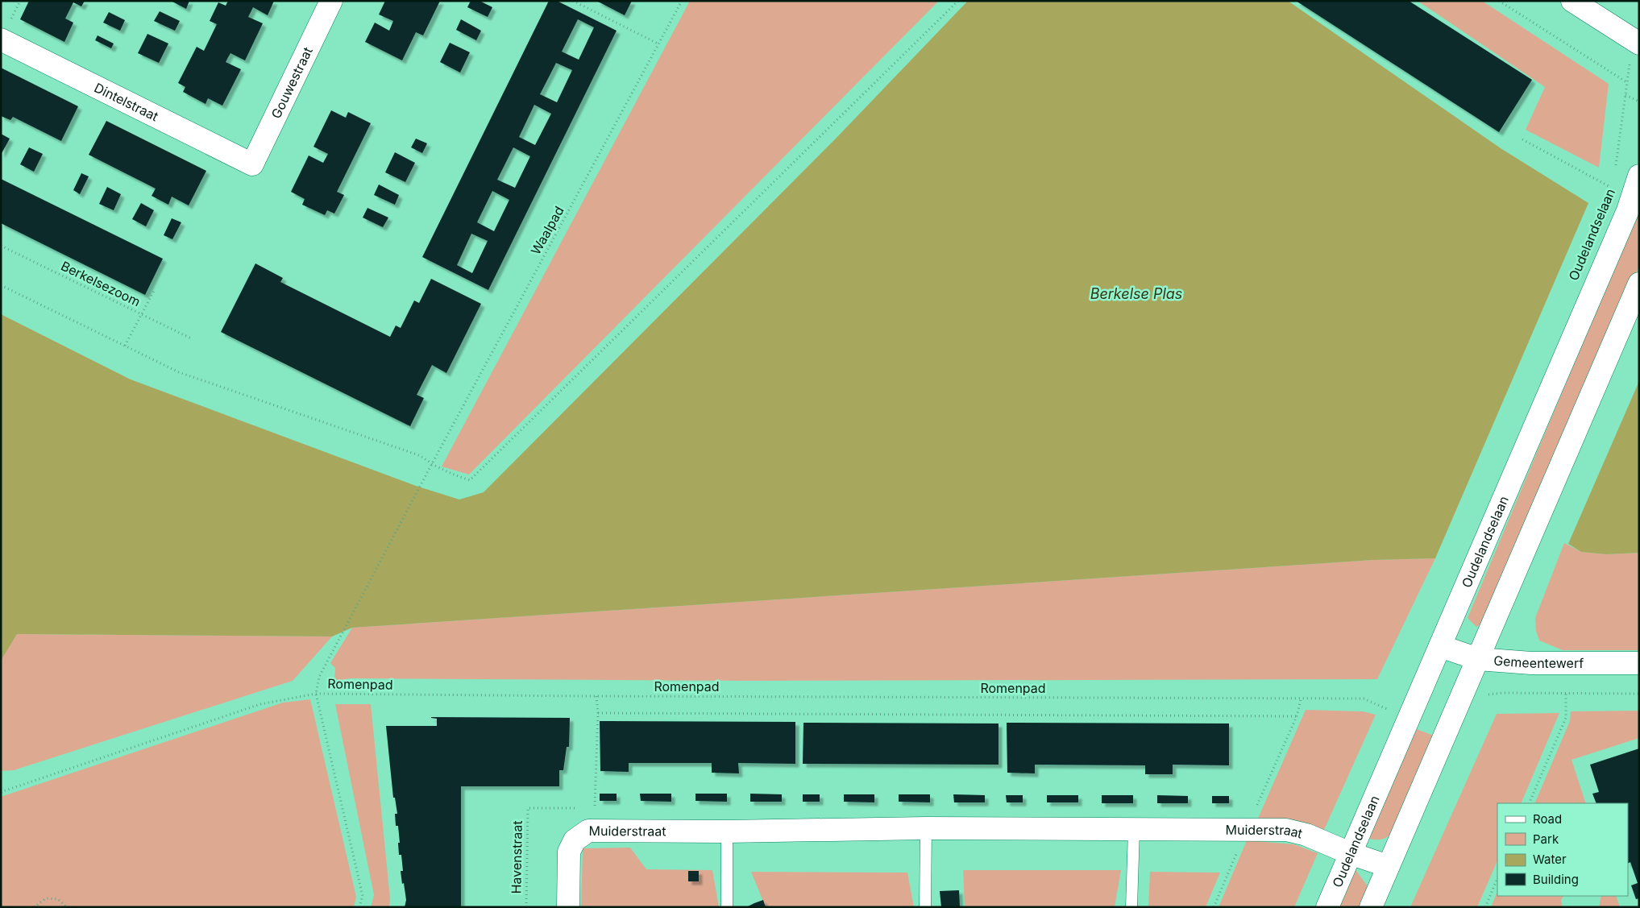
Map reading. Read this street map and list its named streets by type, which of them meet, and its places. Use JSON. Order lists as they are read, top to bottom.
{
  "streets": {
    "street": [
      "Gouwestraat",
      "Dintelstraat",
      "Oudelandselaan",
      "Gemeentewerf",
      "Muiderstraat"
    ],
    "path": [
      "Waalpad",
      "Berkelsezoom",
      "Romenpad",
      "Havenstraat"
    ]
  },
  "crossings": [
    ["Gouwestraat", "Dintelstraat"],
    ["Waalpad", "Romenpad"],
    ["Oudelandselaan", "Gemeentewerf"],
    ["Oudelandselaan", "Muiderstraat"]
  ],
  "water": ["Berkelse Plas"],
  "legend": [
    "Road",
    "Park",
    "Water",
    "Building"
  ]
}
